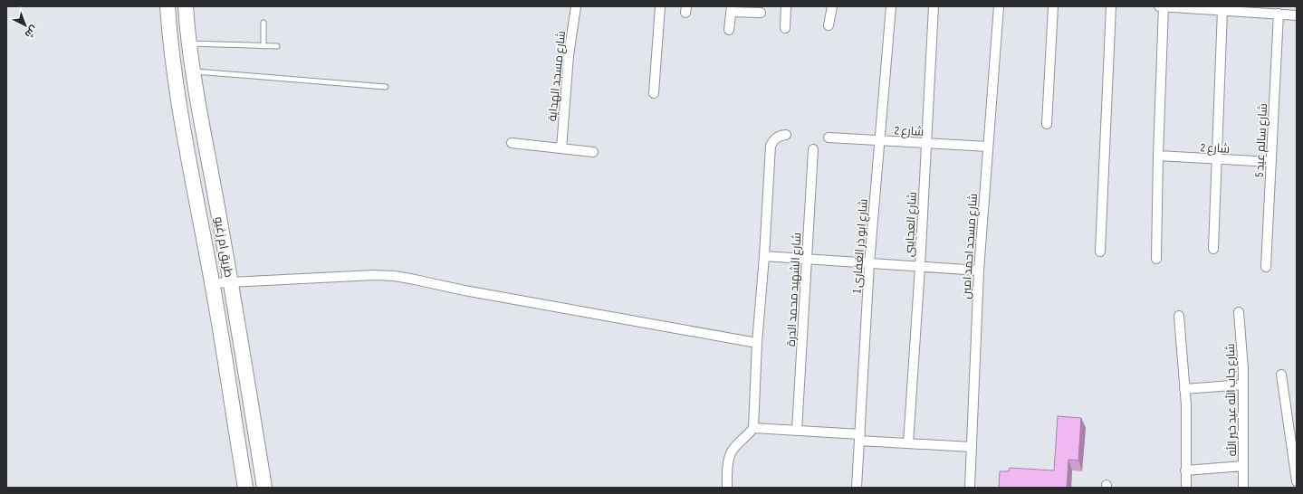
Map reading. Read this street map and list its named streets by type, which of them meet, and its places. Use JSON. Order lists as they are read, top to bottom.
{
  "streets": {
    "main road": ["طريق ام زغيو"],
    "street": [
      "شارع مسجد الهداية",
      "شارع 2",
      "شارع سالم عيد 5",
      "شارع العجايبى",
      "شارع ابو ذر الغفارى 1",
      "شارع مسجد احمد امين",
      "شارع الشهيد محمد الدرة",
      "شارع جاب الله عيد خير الله"
    ]
  },
  "crossings": [
    ["شارع 2", "شارع سالم عيد 5"],
    ["شارع 2", "شارع العجايبى"],
    ["شارع 2", "شارع ابو ذر الغفارى 1"],
    ["شارع 2", "شارع مسجد احمد امين"]
  ],
  "north": "bottom right"
}
